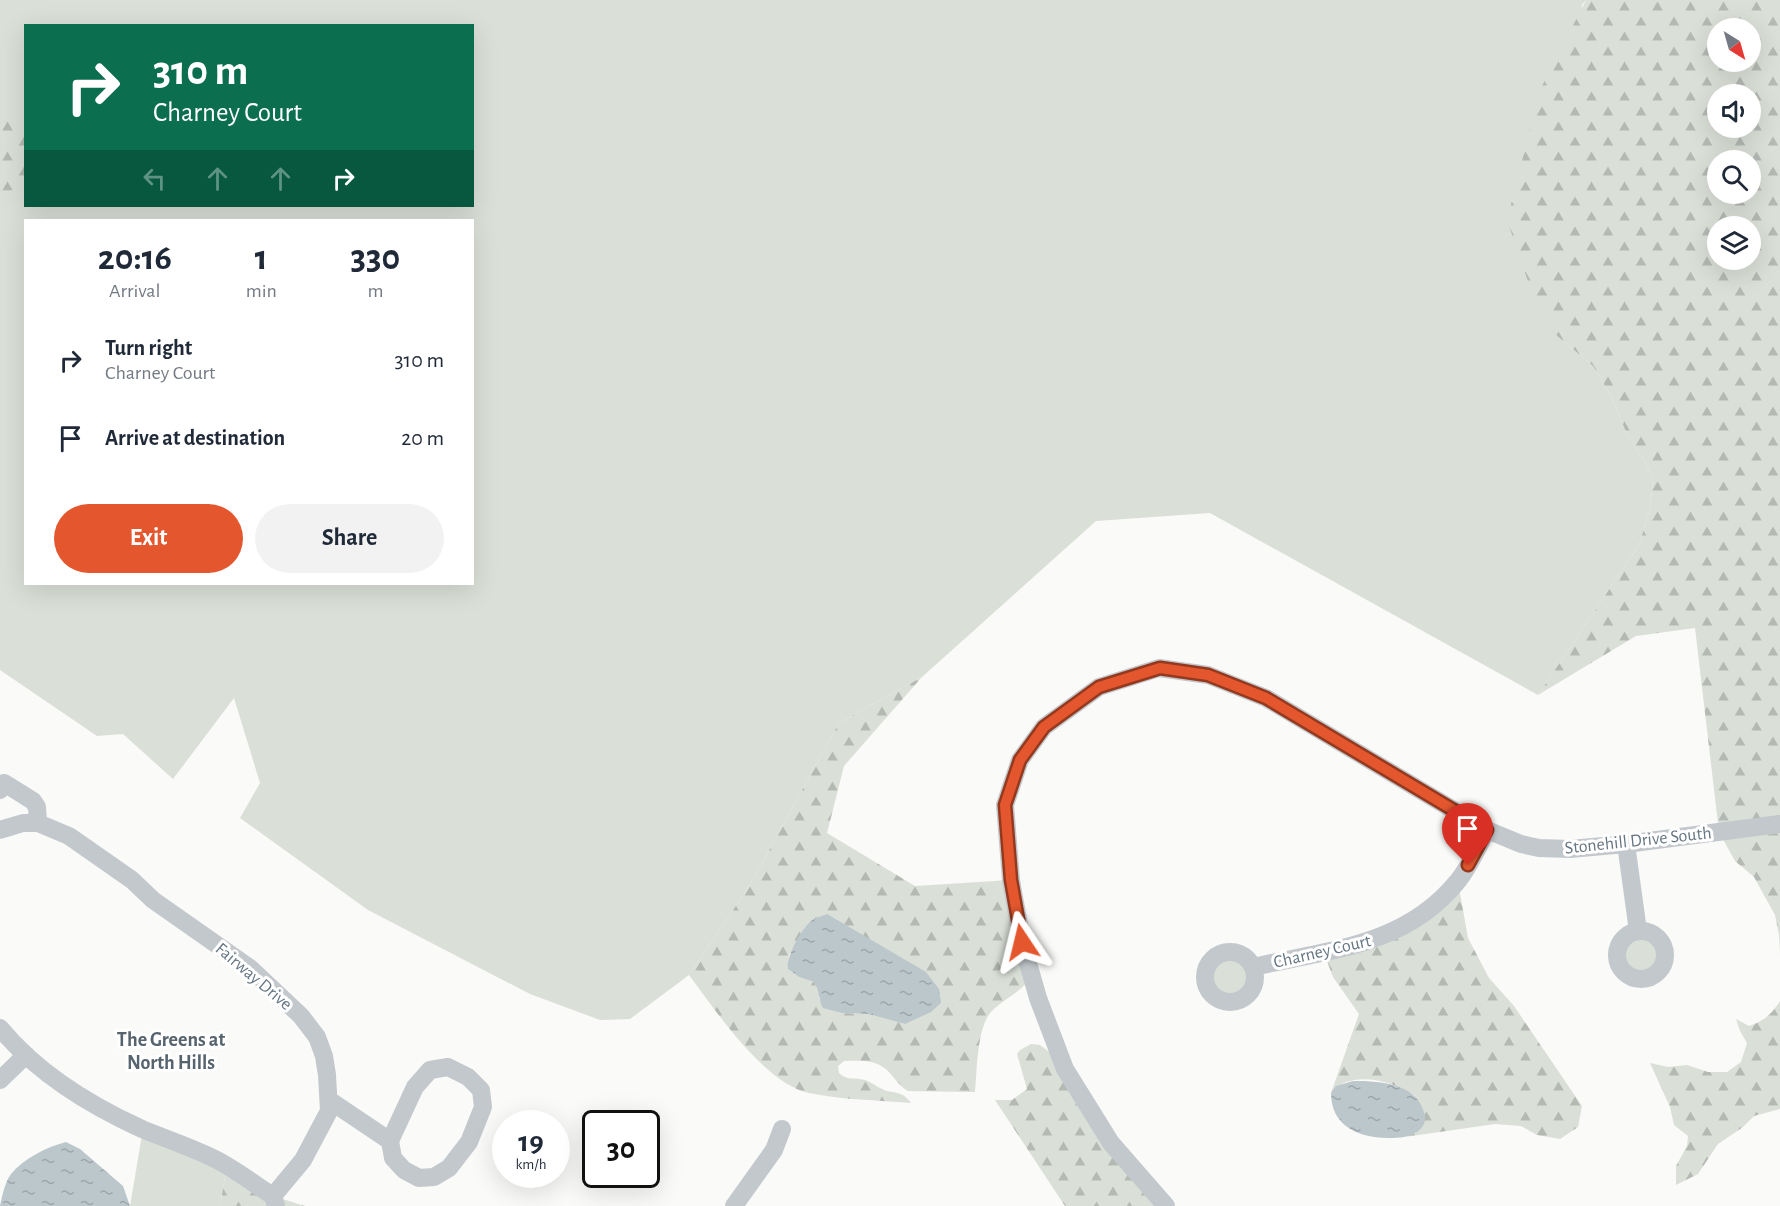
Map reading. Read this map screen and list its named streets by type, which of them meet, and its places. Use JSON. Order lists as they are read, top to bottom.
{
  "streets": {
    "street": ["Stonehill Drive South", "Charney Court", "Fairway Drive"]
  },
  "crossings": [
    ["Stonehill Drive South", "Charney Court"]
  ],
  "districts": ["The Greens at North Hills"],
  "north": "bottom right",
  "page": {
    "turn": ["310 m", "Charney Court"],
    "eta": [
      "20:16",
      "Arrival",
      "1",
      "min",
      "330",
      "m"
    ],
    "list": [
      {
        "name": "Turn right",
        "note": "Charney Court",
        "value": "310 m"
      },
      {
        "name": "Arrive at destination",
        "value": "20 m"
      }
    ],
    "buttons": ["Exit", "Share"],
    "speed": "19 km/h",
    "limit": "30"
  }
}
